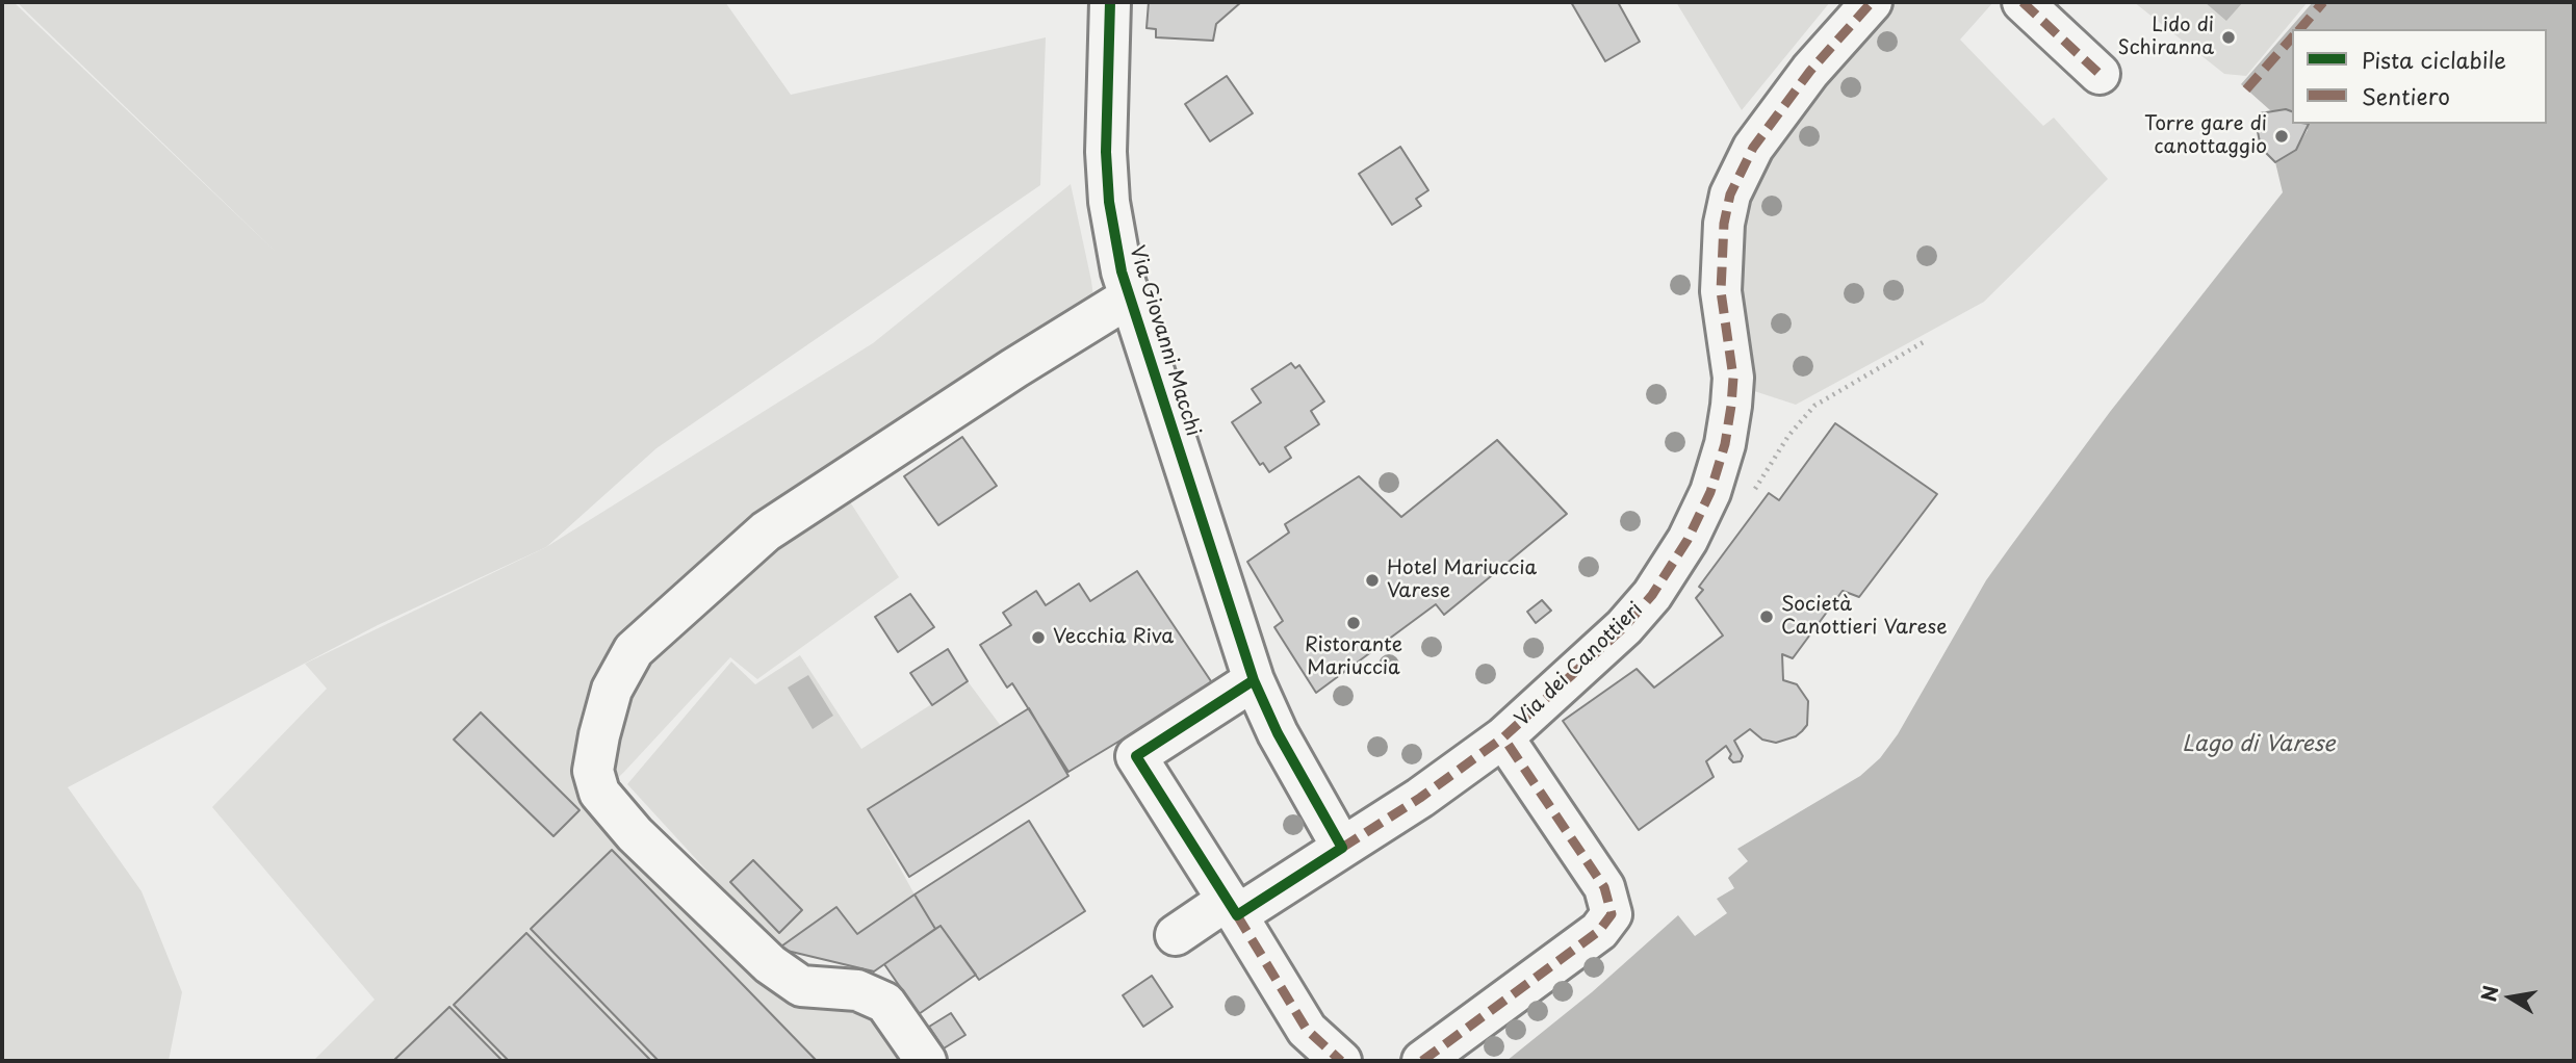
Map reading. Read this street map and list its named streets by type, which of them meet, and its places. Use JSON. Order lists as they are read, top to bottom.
{
  "streets": {
    "street": ["Via Giovanni Macchi", "Via dei Canottieri"]
  },
  "crossings": [
    ["Via Giovanni Macchi", "Via dei Canottieri"]
  ],
  "water": ["Lago di Varese"],
  "places": [
    "Lido di Schiranna",
    "Torre gare di canottaggio",
    "Hotel Mariuccia Varese",
    "Società Canottieri Varese",
    "Ristorante Mariuccia",
    "Vecchia Riva"
  ],
  "legend": ["Pista ciclabile", "Sentiero"],
  "north": "left"
}
